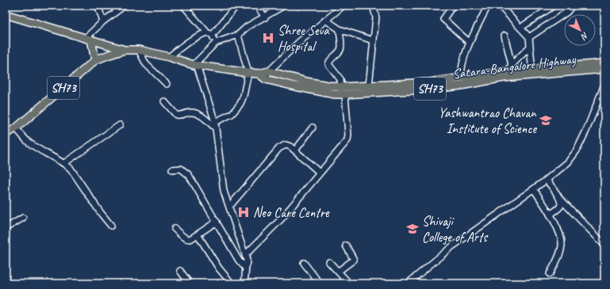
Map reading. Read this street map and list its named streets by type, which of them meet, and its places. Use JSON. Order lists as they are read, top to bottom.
{
  "streets": {
    "main road": ["Satara-Bangalore Highway", "SH73"]
  },
  "places": {
    "hospital": ["Shree Seva Hospital", "Neo Care Centre"],
    "school or university": ["Yashwantrao Chavan Institute of Science", "Shivaji College of Arts"]
  },
  "north": "bottom right"
}
